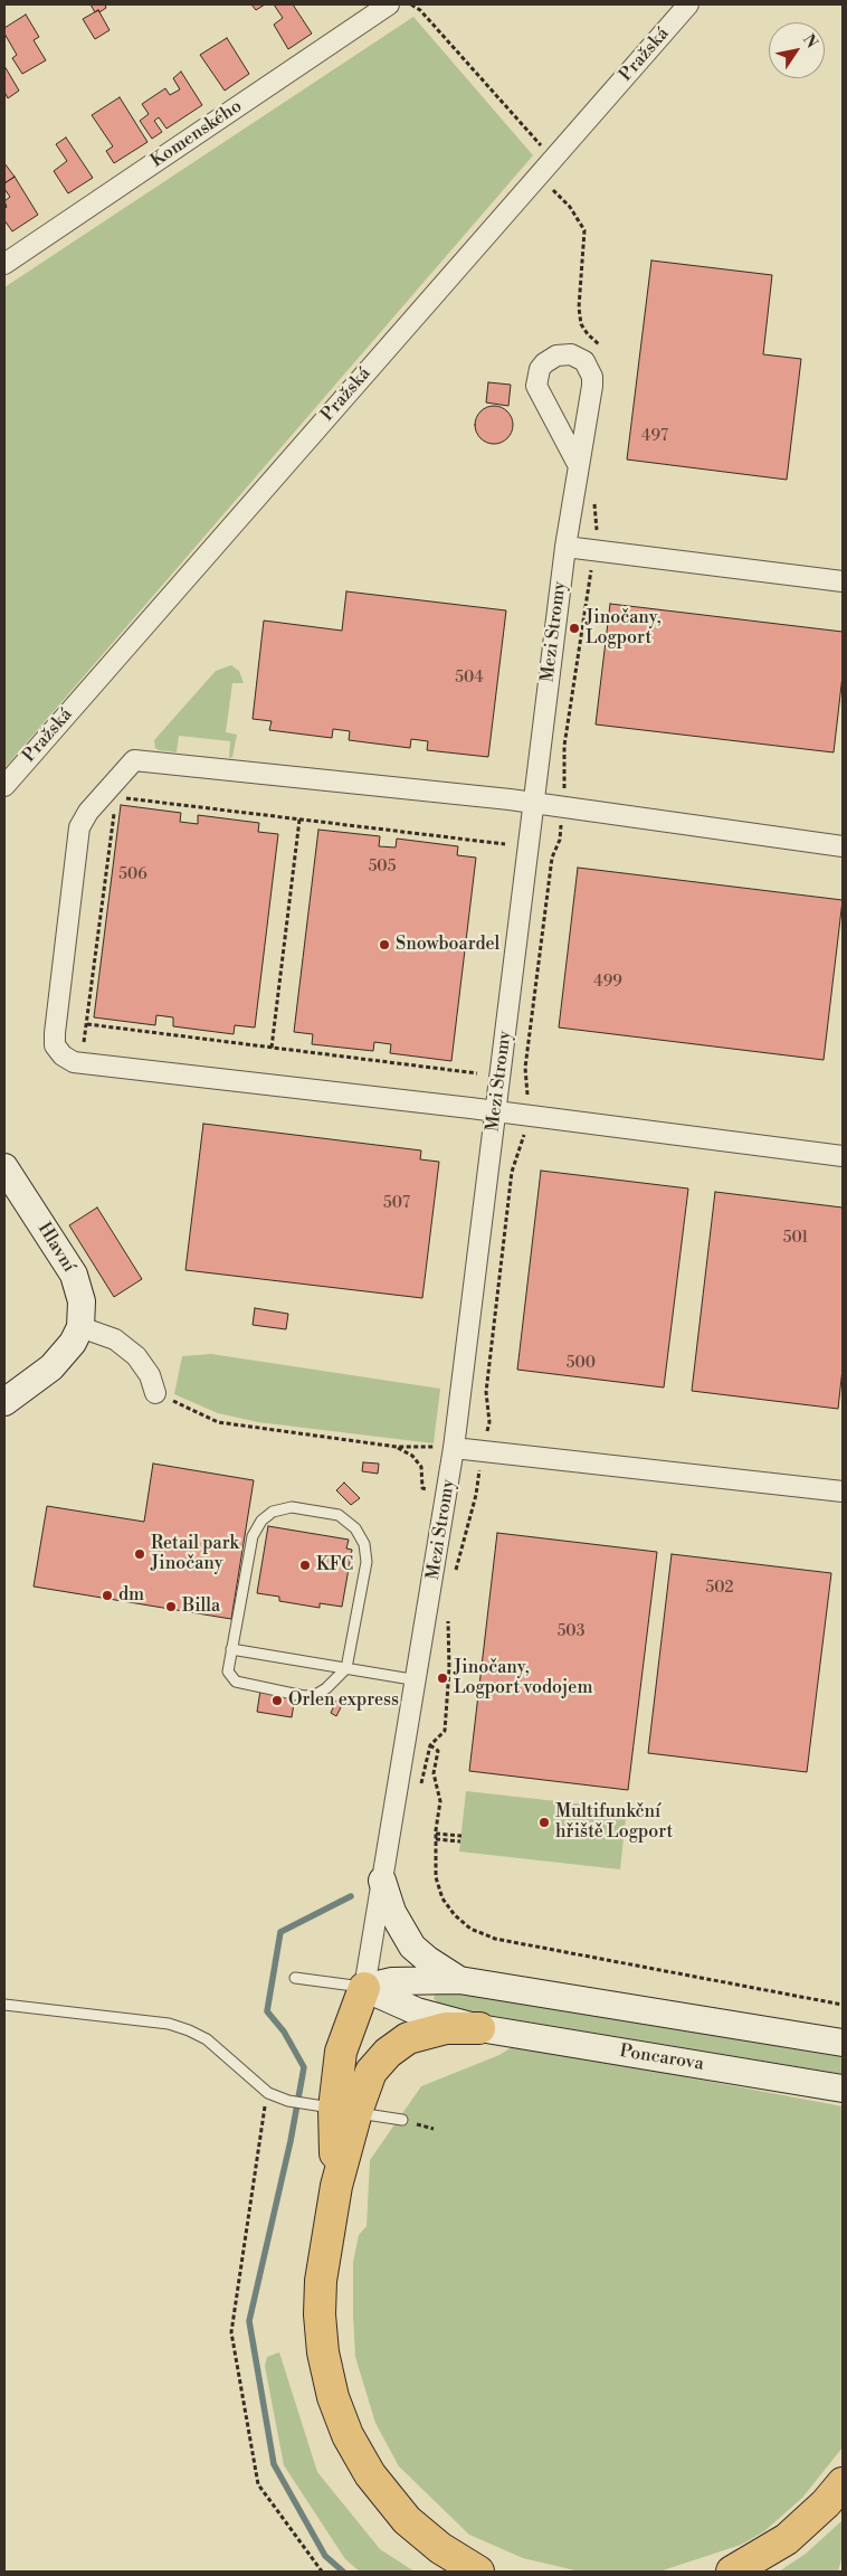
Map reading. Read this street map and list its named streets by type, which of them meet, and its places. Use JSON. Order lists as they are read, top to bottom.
{
  "streets": {
    "main road": ["Hlavní", "Poncarova"],
    "street": ["Pražská", "Komenského", "Mezi Stromy"]
  },
  "crossings": [
    ["Mezi Stromy", "Poncarova"]
  ],
  "places": [
    "Jinočany, Logport",
    "Snowboardel",
    "Retail park Jinočany",
    "KFC",
    "dm",
    "Billa",
    "Jinočany, Logport vodojem",
    "Orlen express",
    "Multifunkční hřiště Logport"
  ],
  "house_numbers": [
    "497",
    "504",
    "505",
    "506",
    "499",
    "507",
    "501",
    "500",
    "502",
    "503"
  ],
  "north": "top right"
}
